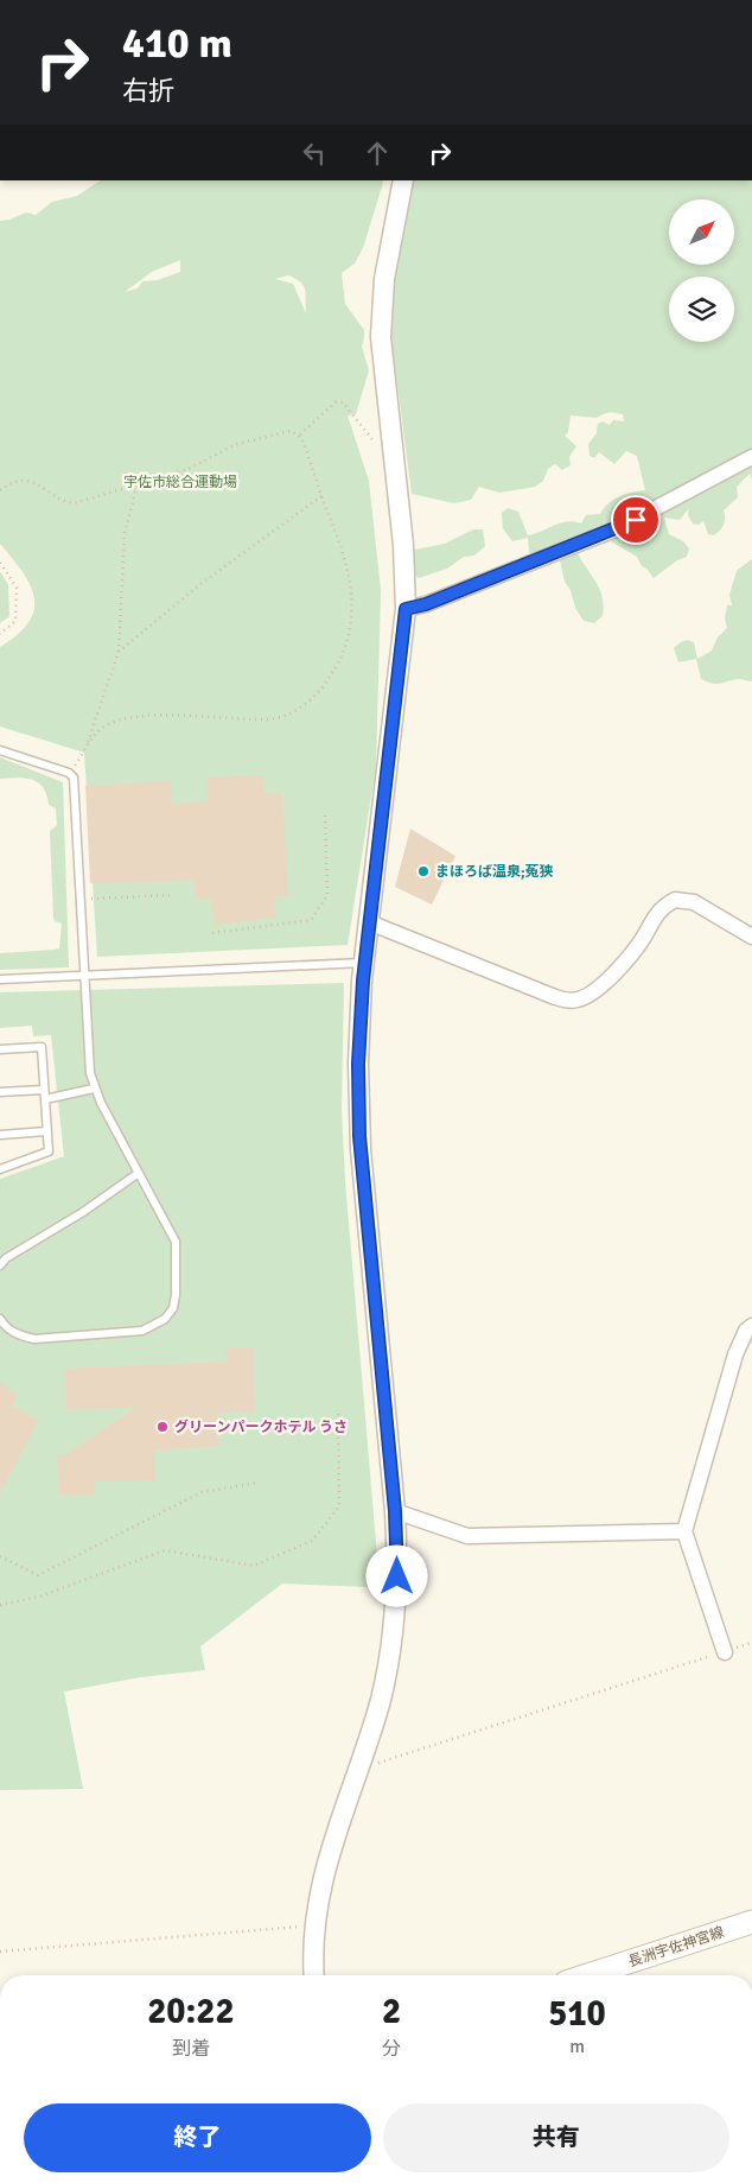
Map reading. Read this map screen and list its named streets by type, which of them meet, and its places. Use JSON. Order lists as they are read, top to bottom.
{
  "streets": {
    "main road": ["長洲宇佐神宮線"]
  },
  "parks": ["宇佐市総合運動場"],
  "places": ["まほろば温泉;菟狭", "グリーンパークホテル うさ"],
  "north": "top right",
  "page": {
    "turn": ["410 m", "右折"],
    "eta": [
      "20:22",
      "到着",
      "2",
      "分",
      "510",
      "m"
    ],
    "buttons": ["終了", "共有"]
  }
}
